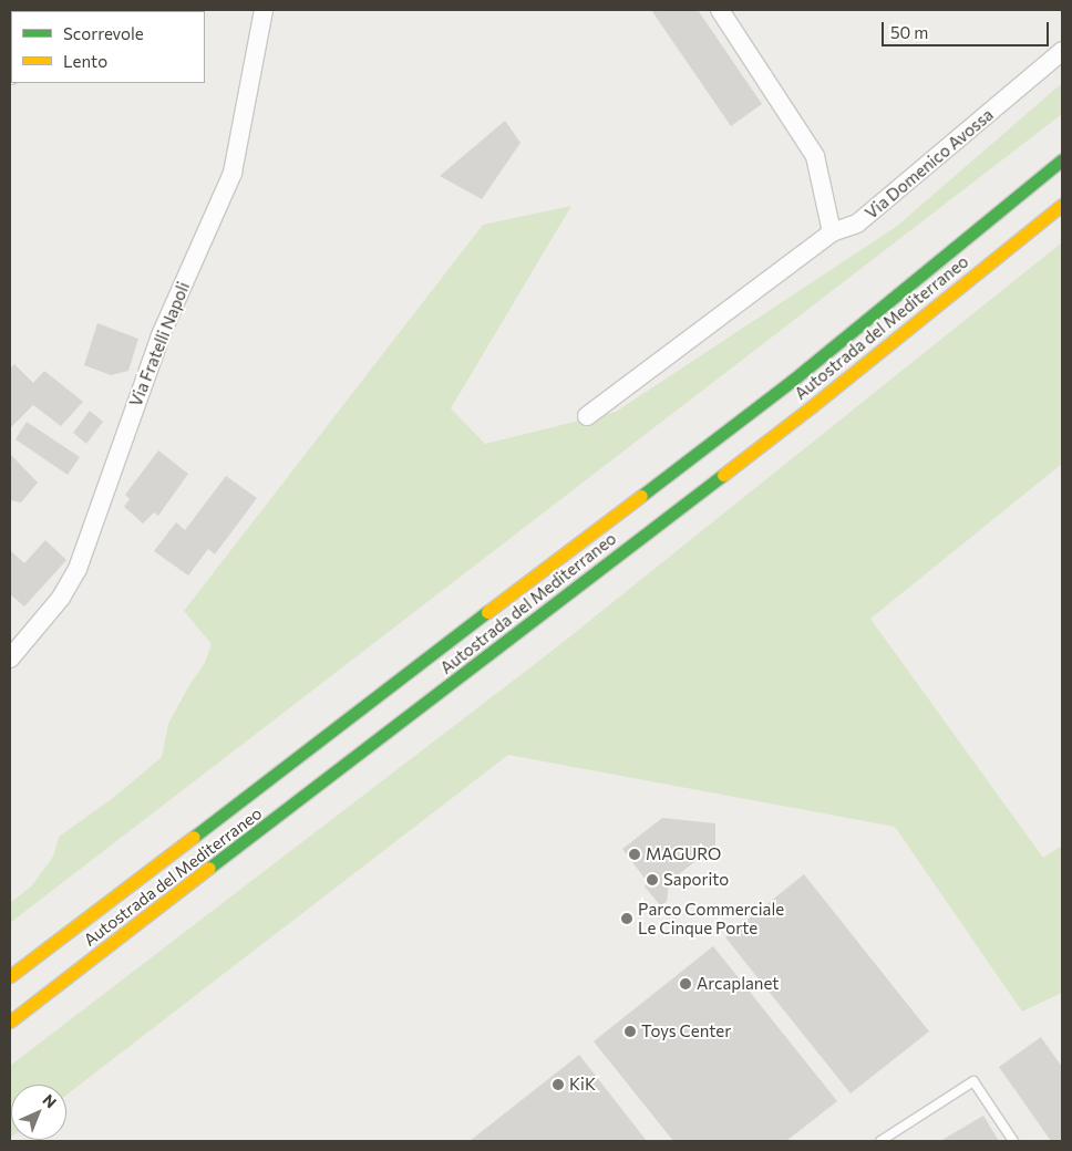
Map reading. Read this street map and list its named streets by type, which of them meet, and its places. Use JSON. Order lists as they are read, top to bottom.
{
  "streets": {
    "highway": ["Autostrada del Mediterraneo"],
    "street": ["Via Domenico Avossa", "Via Fratelli Napoli"]
  },
  "places": [
    "MAGURO",
    "Saporito",
    "Parco Commerciale Le Cinque Porte",
    "Arcaplanet",
    "Toys Center",
    "KiK"
  ],
  "legend": ["Scorrevole", "Lento"],
  "scale_bar": "50 m",
  "north": "top right"
}
